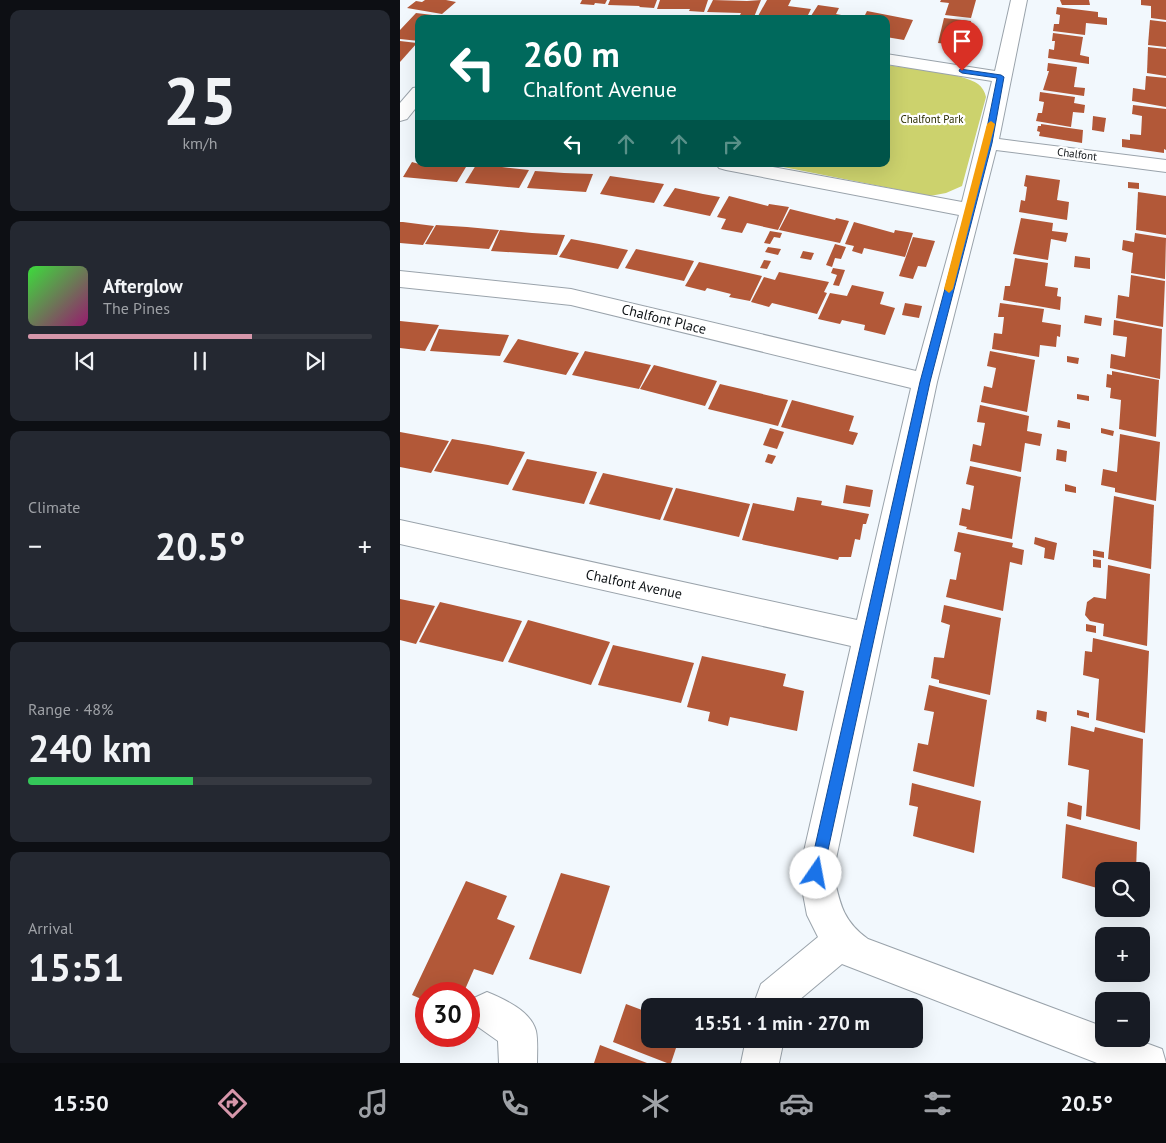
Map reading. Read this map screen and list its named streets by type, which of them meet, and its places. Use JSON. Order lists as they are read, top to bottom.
{
  "streets": {
    "street": ["Chalfont", "Chalfont Place", "Chalfont Avenue"]
  },
  "parks": ["Chalfont Park"],
  "page": {
    "tile": [
      ["25", "km/h"],
      "Climate",
      ["Range · 48%", "240 km"],
      ["Arrival", "15:51"]
    ],
    "turn": ["260 m", "Chalfont Avenue"],
    "song": ["Afterglow", "The Pines"],
    "heat": ["−", "20.5°", "+"],
    "map_buttons": ["+", "−"],
    "limit": "30",
    "trip": "15:51 · 1 min · 270 m",
    "tabs": ["15:50", "20.5°"]
  }
}
